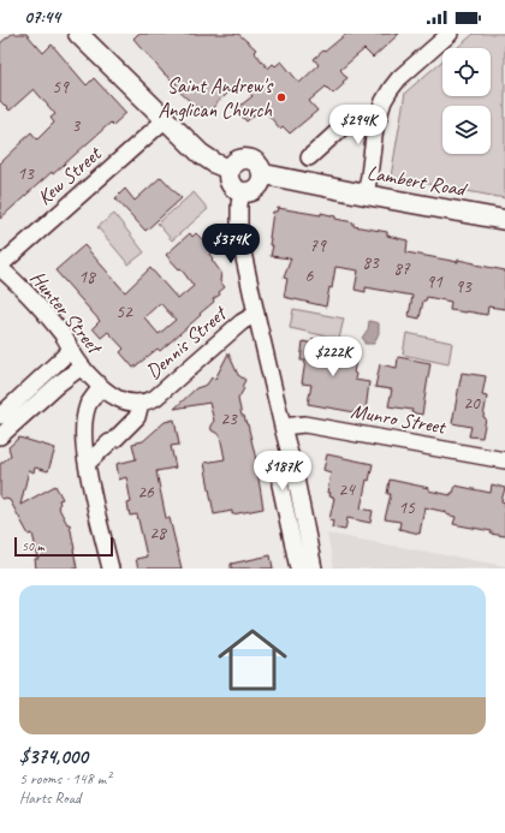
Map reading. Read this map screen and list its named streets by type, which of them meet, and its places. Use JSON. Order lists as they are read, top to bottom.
{
  "streets": {
    "main road": ["Lambert Road"],
    "street": [
      "Kew Street",
      "Hunter Street",
      "Dennis Street",
      "Munro Street"
    ]
  },
  "crossings": [
    ["Kew Street", "Hunter Street"],
    ["Hunter Street", "Dennis Street"]
  ],
  "places": ["Saint Andrew's Anglican Church"],
  "house_numbers": [
    "59",
    "3",
    "13",
    "79",
    "83",
    "87",
    "6",
    "18",
    "91",
    "93",
    "52",
    "20",
    "23",
    "24",
    "26",
    "15",
    "28"
  ],
  "scale_bar": "50 m",
  "page": {
    "status": "07:44",
    "price": [
      "$294K",
      "$374K",
      "$222K",
      "$187K"
    ],
    "scale": "50 m",
    "list": [
      {
        "name": "$374,000",
        "note": "5 rooms · 148 m² · Harts Road"
      }
    ]
  }
}
